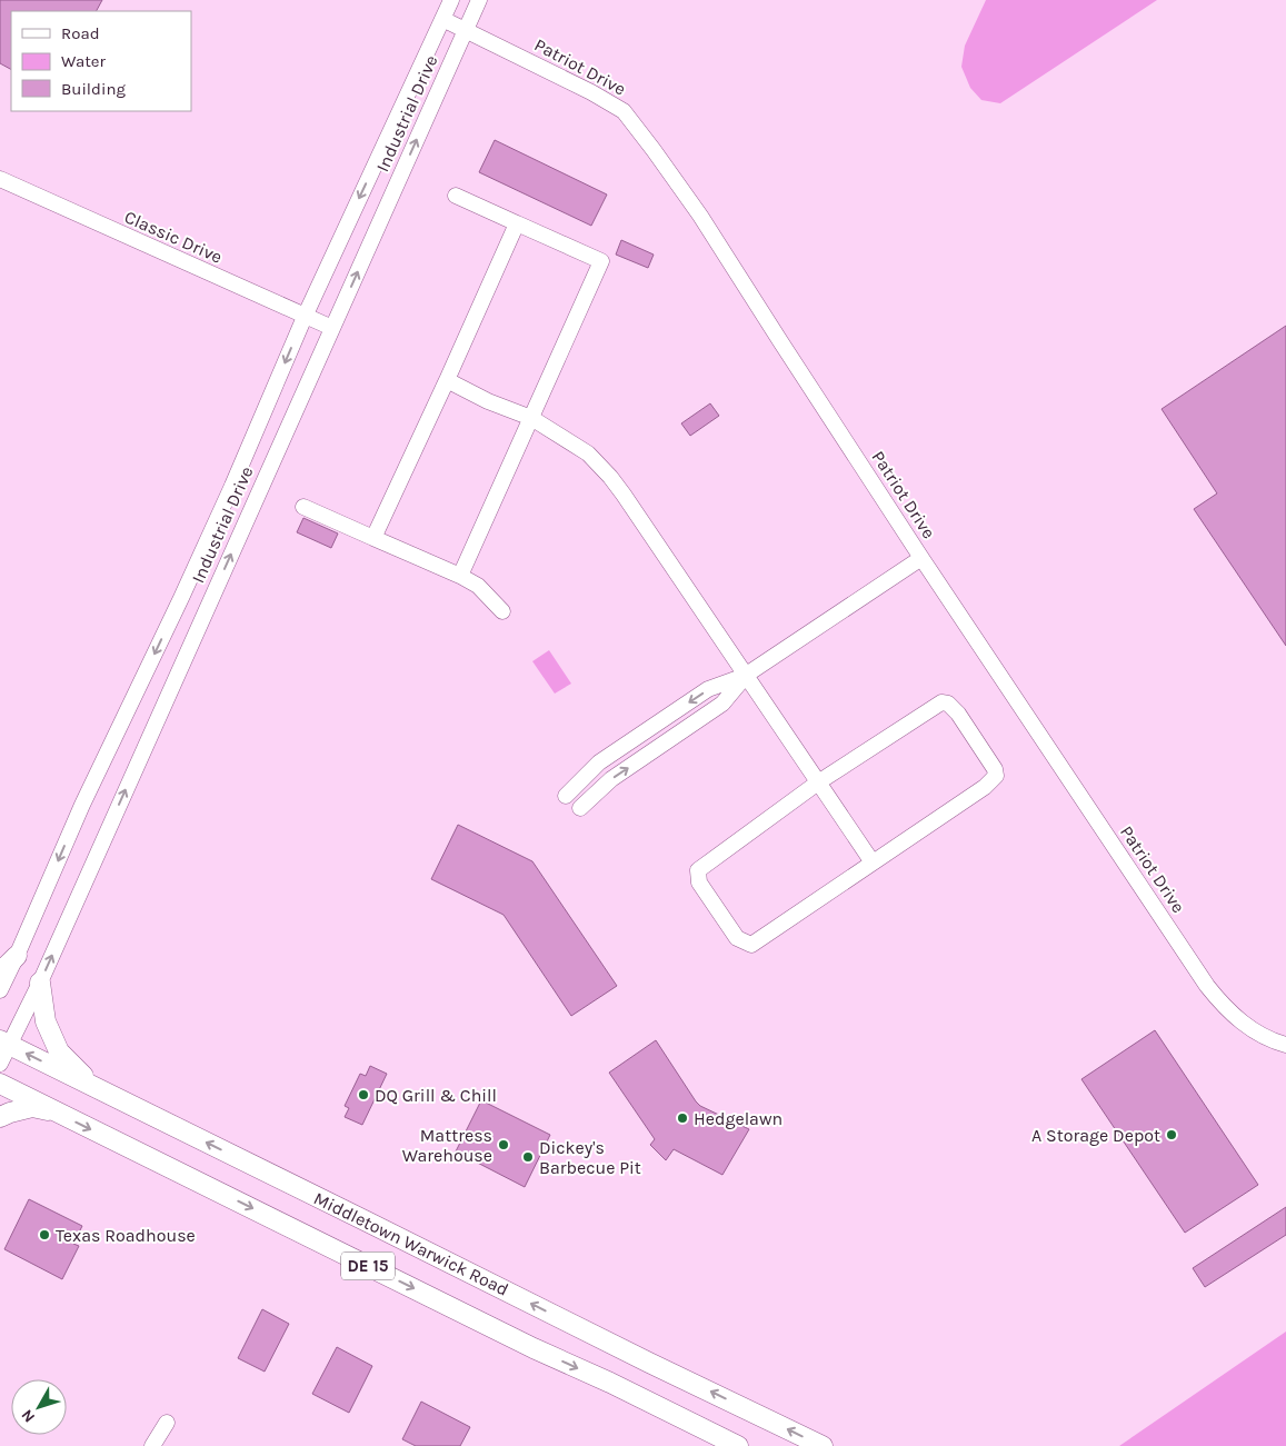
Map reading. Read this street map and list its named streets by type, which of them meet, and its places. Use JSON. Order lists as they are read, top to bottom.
{
  "streets": {
    "main road": ["Middletown Warwick Road", "DE 15"],
    "street": ["Patriot Drive", "Industrial Drive", "Classic Drive"]
  },
  "crossings": [
    ["Patriot Drive", "Industrial Drive"],
    ["Industrial Drive", "Classic Drive"],
    ["Industrial Drive", "Middletown Warwick Road"]
  ],
  "places": [
    "DQ Grill & Chill",
    "Hedgelawn",
    "A Storage Depot",
    "Mattress Warehouse",
    "Dickey's Barbecue Pit",
    "Texas Roadhouse"
  ],
  "legend": ["Road", "Water", "Building"],
  "north": "bottom left"
}
